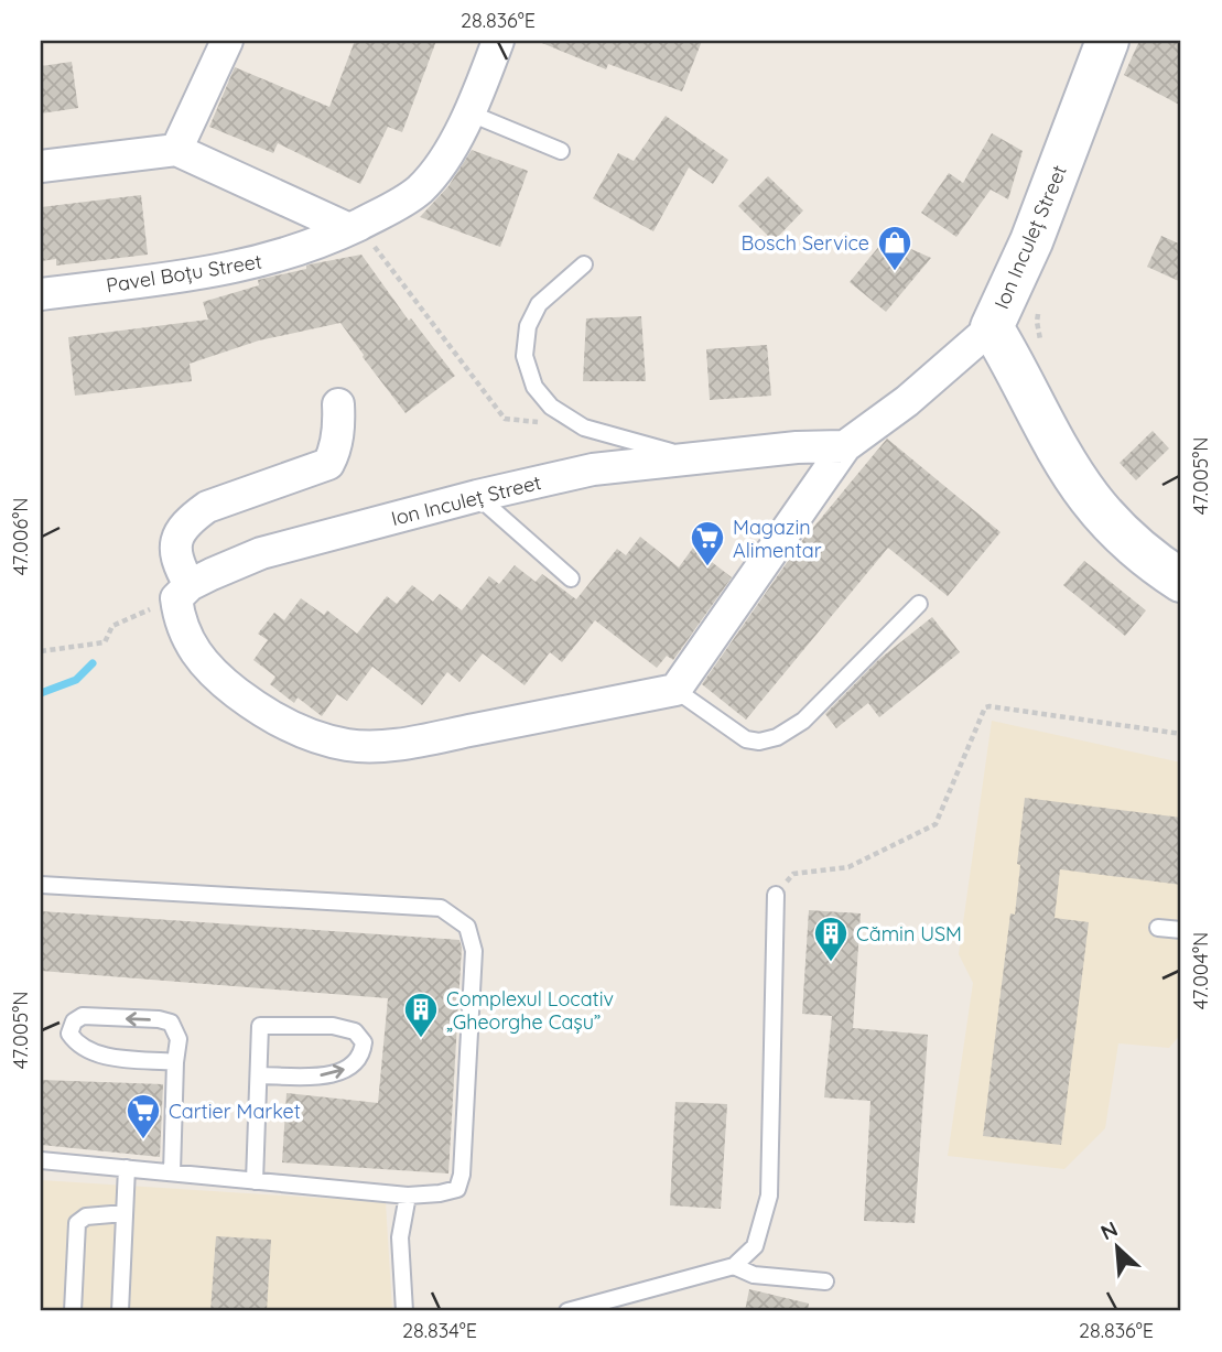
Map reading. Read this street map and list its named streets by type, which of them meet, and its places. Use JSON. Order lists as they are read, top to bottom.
{
  "streets": {
    "main road": ["Ion Inculeț Street"],
    "street": ["Pavel Boțu Street"]
  },
  "places": {
    "shop": ["Bosch Service"],
    "supermarket": ["Magazin Alimentar", "Cartier Market"],
    "building": ["Cămin USM", "Complexul Locativ „Gheorghe Cașu”"]
  },
  "north": "top left",
  "coordinates": [
    "28.836°E",
    "47.005°N",
    "47.006°N",
    "47.004°N",
    "28.834°E"
  ]
}
